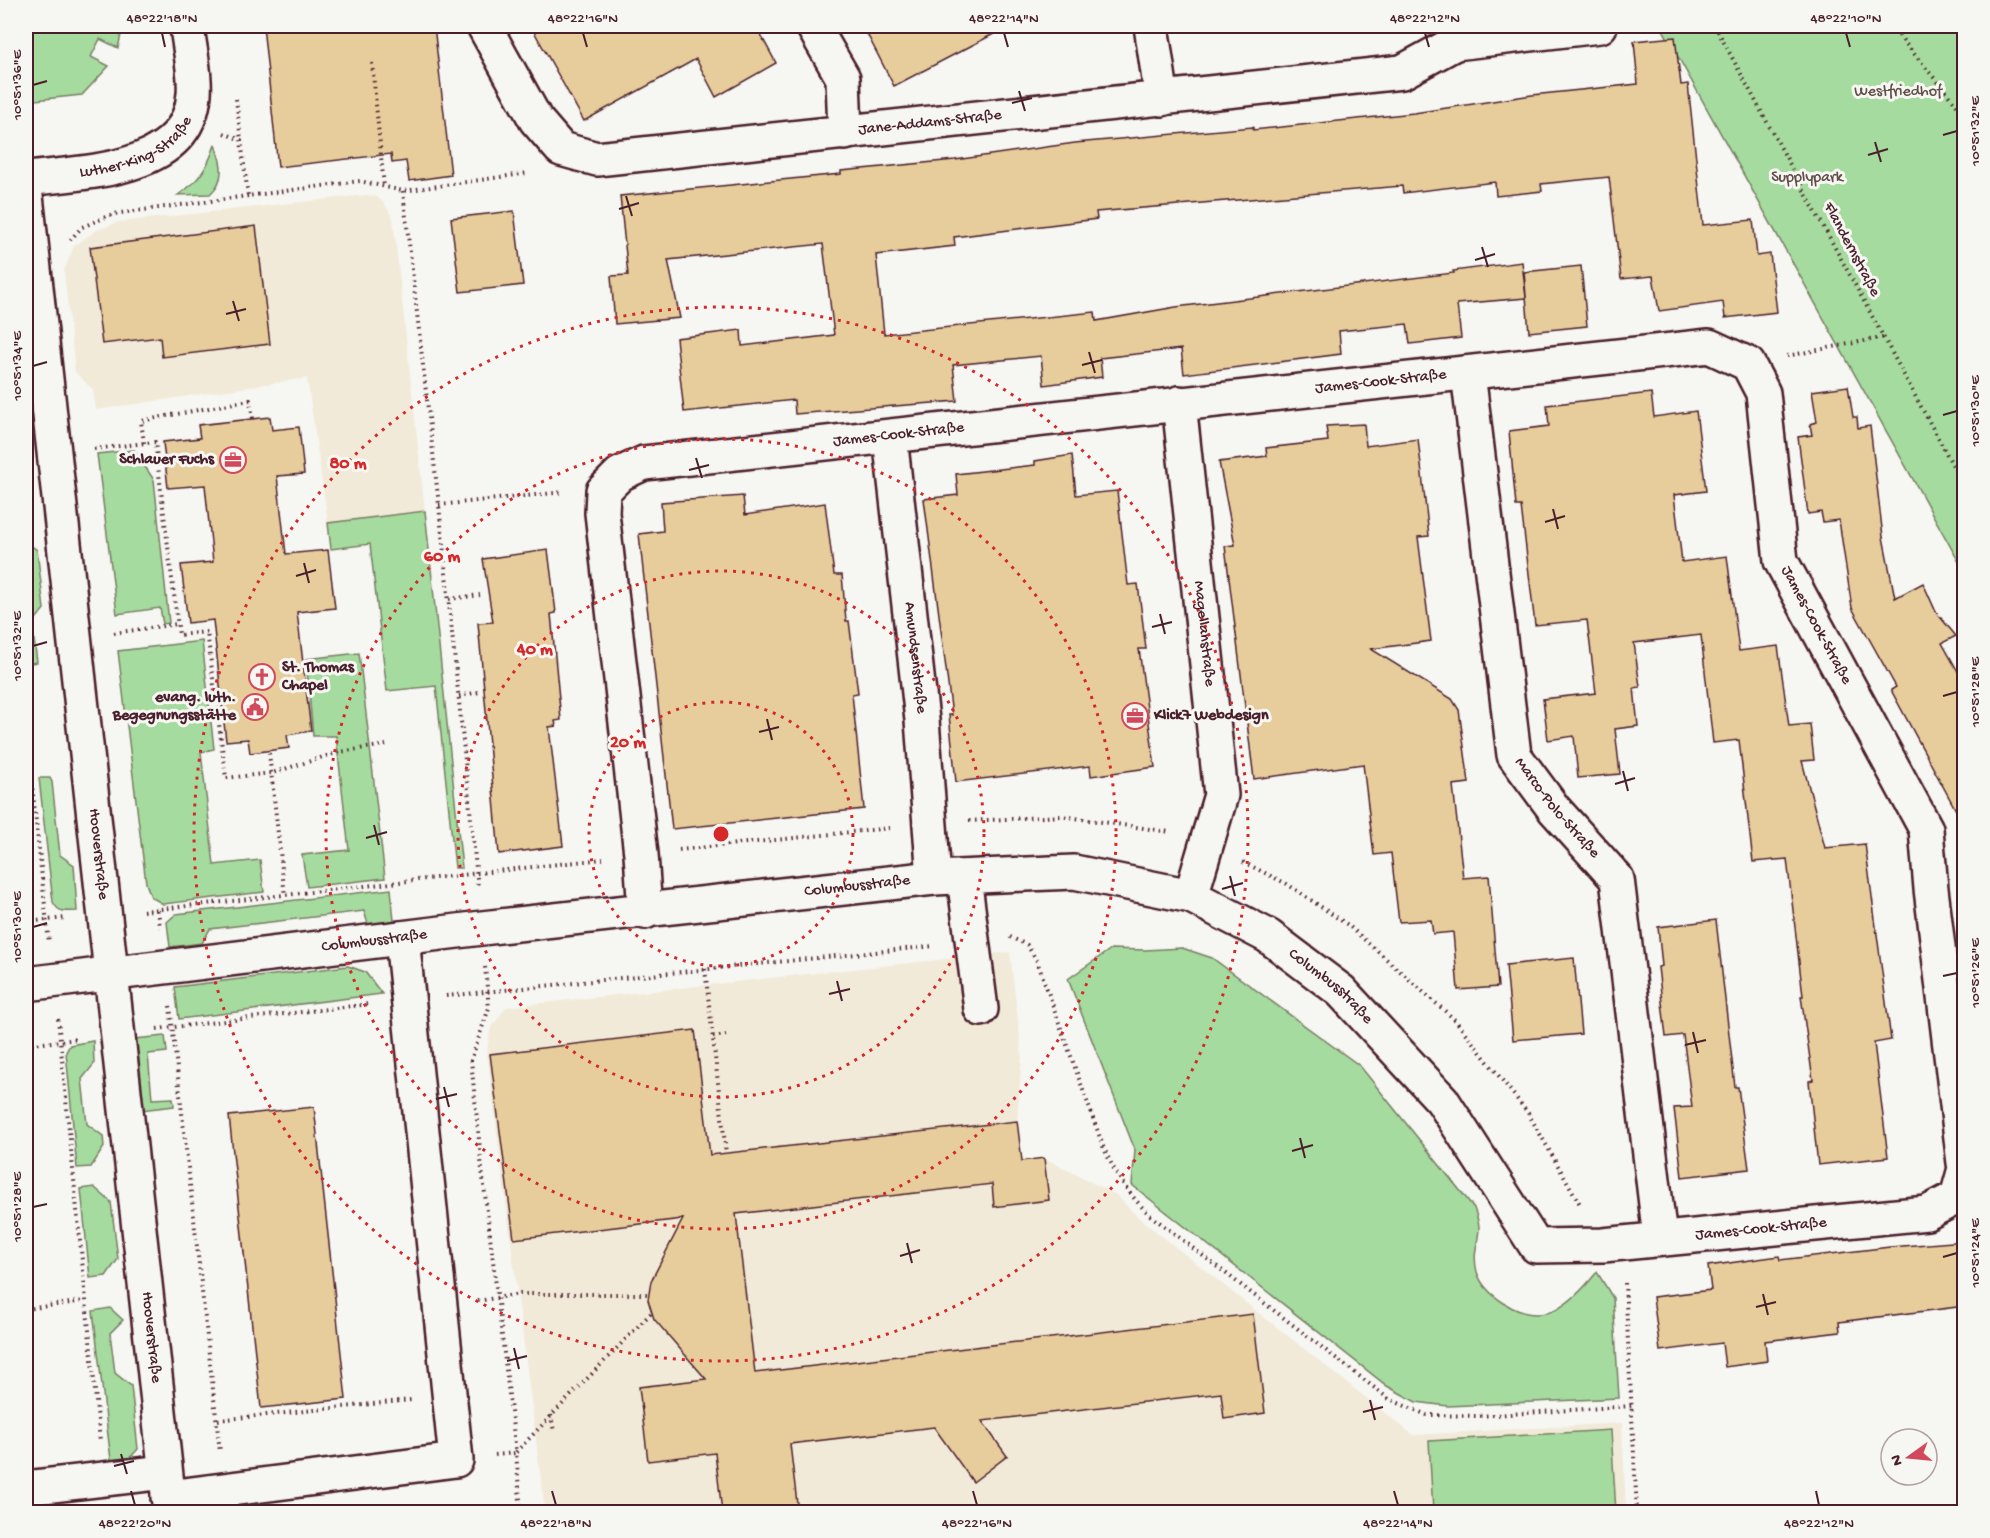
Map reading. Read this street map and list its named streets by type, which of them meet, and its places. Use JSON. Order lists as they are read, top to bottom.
{
  "streets": {
    "street": [
      "Jane-Addams-Straße",
      "Luther-King-Straße",
      "James-Cook-Straße",
      "Magellanstraße",
      "Amundsenstraße",
      "Marco-Polo-Straße",
      "Hooverstraße",
      "Columbusstraße"
    ],
    "path": ["Flandernstraße"]
  },
  "crossings": [
    ["James-Cook-Straße", "Magellanstraße"],
    ["James-Cook-Straße", "Amundsenstraße"],
    ["James-Cook-Straße", "Marco-Polo-Straße"],
    ["James-Cook-Straße", "Columbusstraße"],
    ["Magellanstraße", "Columbusstraße"],
    ["Amundsenstraße", "Columbusstraße"],
    ["Hooverstraße", "Columbusstraße"]
  ],
  "parks": ["Westfriedhof", "Supplypark"],
  "places": {
    "office": ["Schlauer Fuchs", "Klick7 Webdesign"],
    "church": ["St. Thomas Chapel"],
    "public building": ["evang. luth. Begegnungsstätte"]
  },
  "north": "left",
  "coordinates": [
    "48°22'18\"N",
    "48°22'16\"N",
    "48°22'14\"N",
    "48°22'12\"N",
    "48°22'10\"N",
    "10°51'36\"E",
    "10°51'32\"E",
    "10°51'34\"E",
    "10°51'30\"E",
    "10°51'28\"E",
    "10°51'26\"E",
    "10°51'24\"E",
    "48°22'20\"N"
  ],
  "rings": [
    "80 m",
    "60 m",
    "40 m",
    "20 m"
  ]
}
